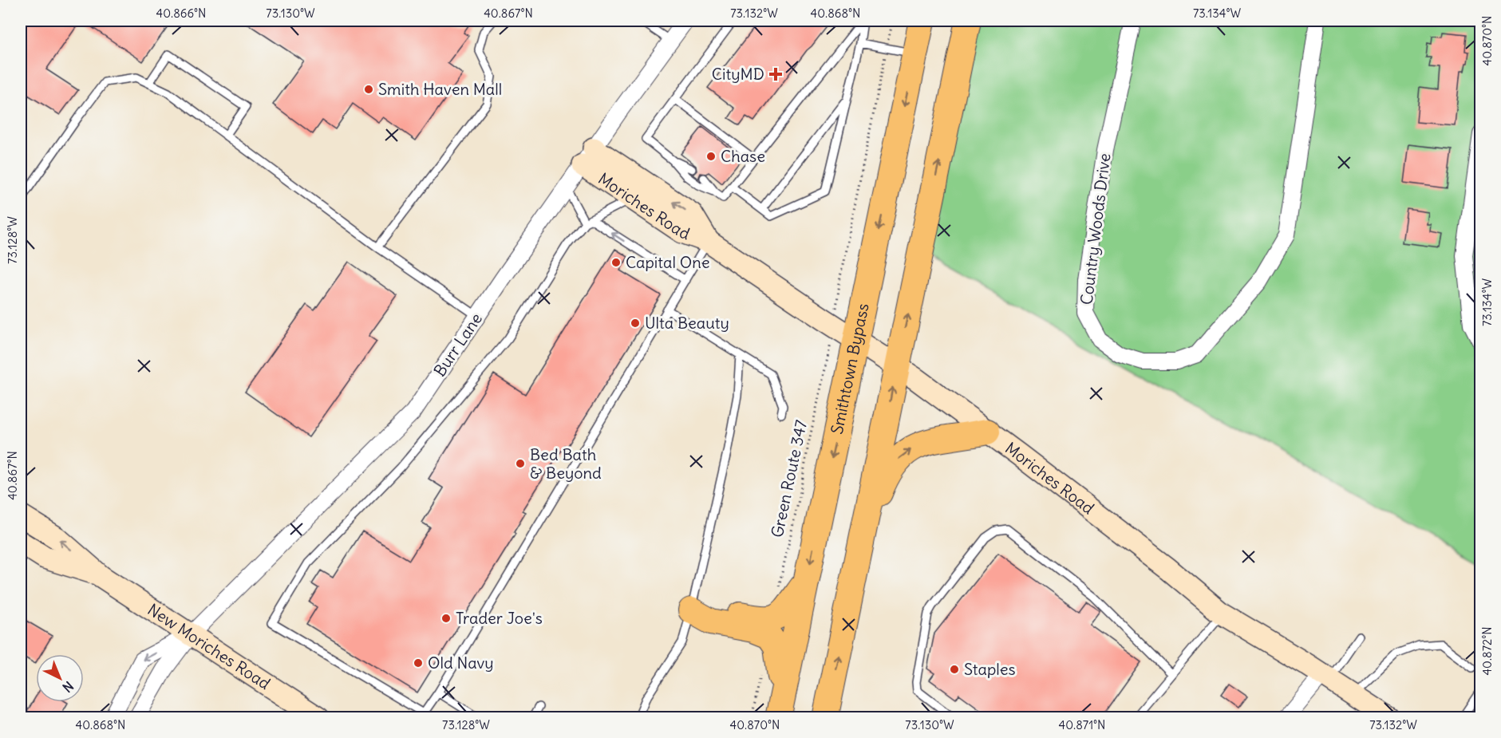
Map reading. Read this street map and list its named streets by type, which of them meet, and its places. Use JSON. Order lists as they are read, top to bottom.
{
  "streets": {
    "highway": ["Smithtown Bypass"],
    "main road": ["Moriches Road", "New Moriches Road"],
    "street": ["Country Woods Drive", "Burr Lane"],
    "path": ["Green Route 347"]
  },
  "crossings": [
    ["Moriches Road", "Burr Lane"],
    ["Moriches Road", "Smithtown Bypass"],
    ["Burr Lane", "New Moriches Road"]
  ],
  "places": {
    "health": ["CityMD"],
    "other": [
      "Smith Haven Mall",
      "Chase",
      "Capital One",
      "Ulta Beauty",
      "Bed Bath & Beyond",
      "Trader Joe's",
      "Old Navy",
      "Staples"
    ]
  },
  "north": "bottom right",
  "coordinates": [
    "40.866°N",
    "73.130°W",
    "40.867°N",
    "73.132°W",
    "40.868°N",
    "73.134°W",
    "40.870°N",
    "73.128°W",
    "40.872°N",
    "40.871°N"
  ]
}
